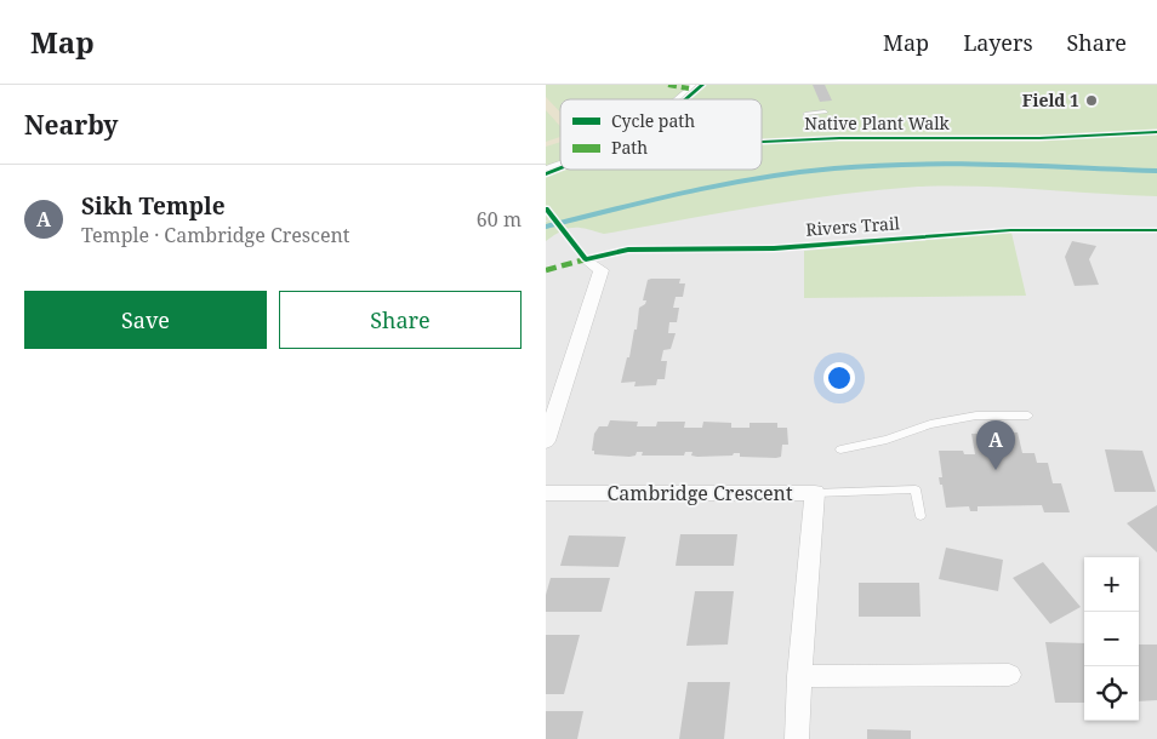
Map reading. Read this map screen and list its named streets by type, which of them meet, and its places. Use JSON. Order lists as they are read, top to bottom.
{
  "streets": {
    "street": ["Cambridge Crescent"],
    "cycle path": ["Native Plant Walk", "Rivers Trail"]
  },
  "places": ["Field 1"],
  "legend": ["Cycle path", "Path"],
  "page": {
    "header": "Map",
    "nav": ["Map", "Layers", "Share"],
    "heading": "Nearby",
    "list": [
      {
        "mark": "A",
        "name": "Sikh Temple",
        "note": "Temple · Cambridge Crescent",
        "value": "60 m"
      }
    ],
    "buttons": ["Save", "Share"],
    "pins": "A",
    "map_buttons": ["+", "−"]
  }
}
